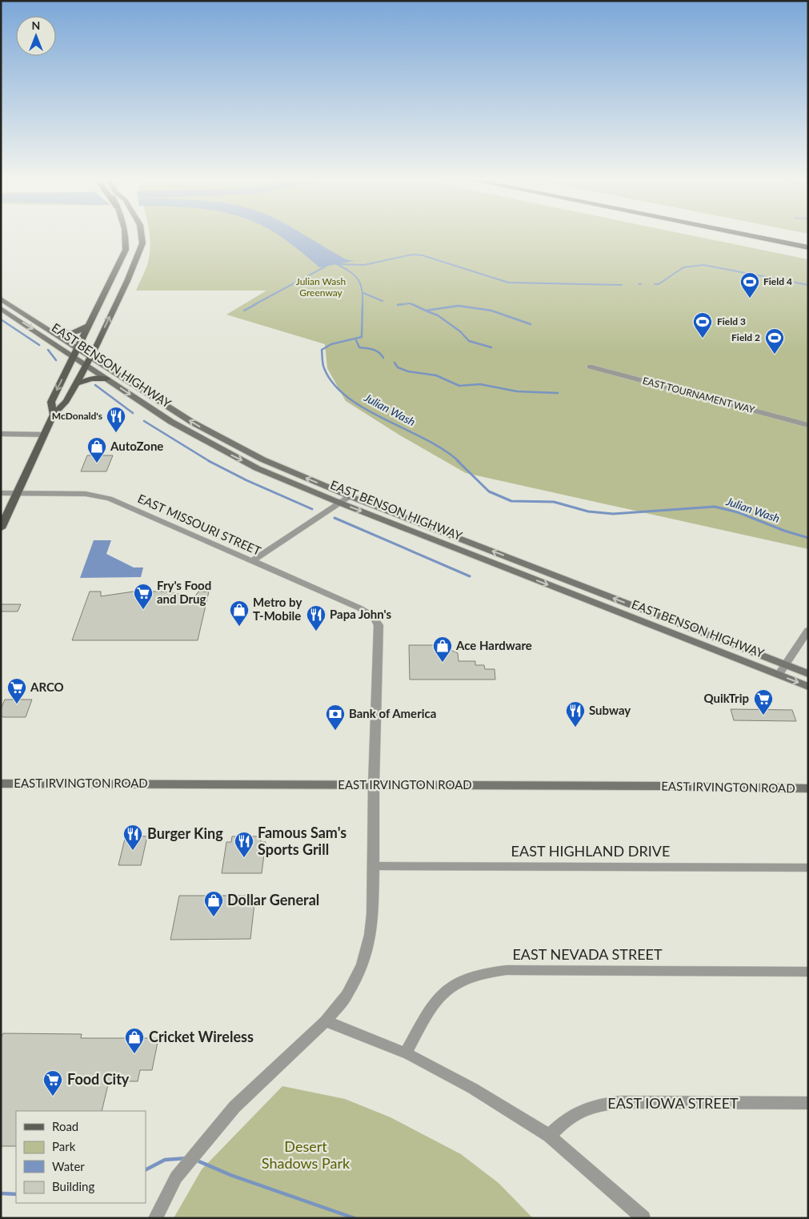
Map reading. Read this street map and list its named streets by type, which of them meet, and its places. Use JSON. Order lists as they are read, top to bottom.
{
  "streets": {
    "main road": ["EAST BENSON HIGHWAY", "EAST IRVINGTON ROAD"],
    "street": [
      "EAST TOURNAMENT WAY",
      "EAST MISSOURI STREET",
      "EAST HIGHLAND DRIVE",
      "EAST NEVADA STREET",
      "EAST IOWA STREET"
    ]
  },
  "crossings": [
    ["EAST MISSOURI STREET", "EAST IRVINGTON ROAD"]
  ],
  "water": ["Julian Wash"],
  "parks": ["Julian Wash Greenway", "Desert Shadows Park"],
  "places": {
    "sports": ["Field 4", "Field 3", "Field 2"],
    "restaurant": [
      "McDonald's",
      "Papa John's",
      "Subway",
      "Burger King",
      "Famous Sam's Sports Grill"
    ],
    "shop": [
      "AutoZone",
      "Metro by T-Mobile",
      "Ace Hardware",
      "Dollar General",
      "Cricket Wireless"
    ],
    "supermarket": [
      "Fry's Food and Drug",
      "ARCO",
      "QuikTrip",
      "Food City"
    ],
    "bank": ["Bank of America"]
  },
  "legend": [
    "Road",
    "Park",
    "Water",
    "Building"
  ],
  "north": "top"
}
